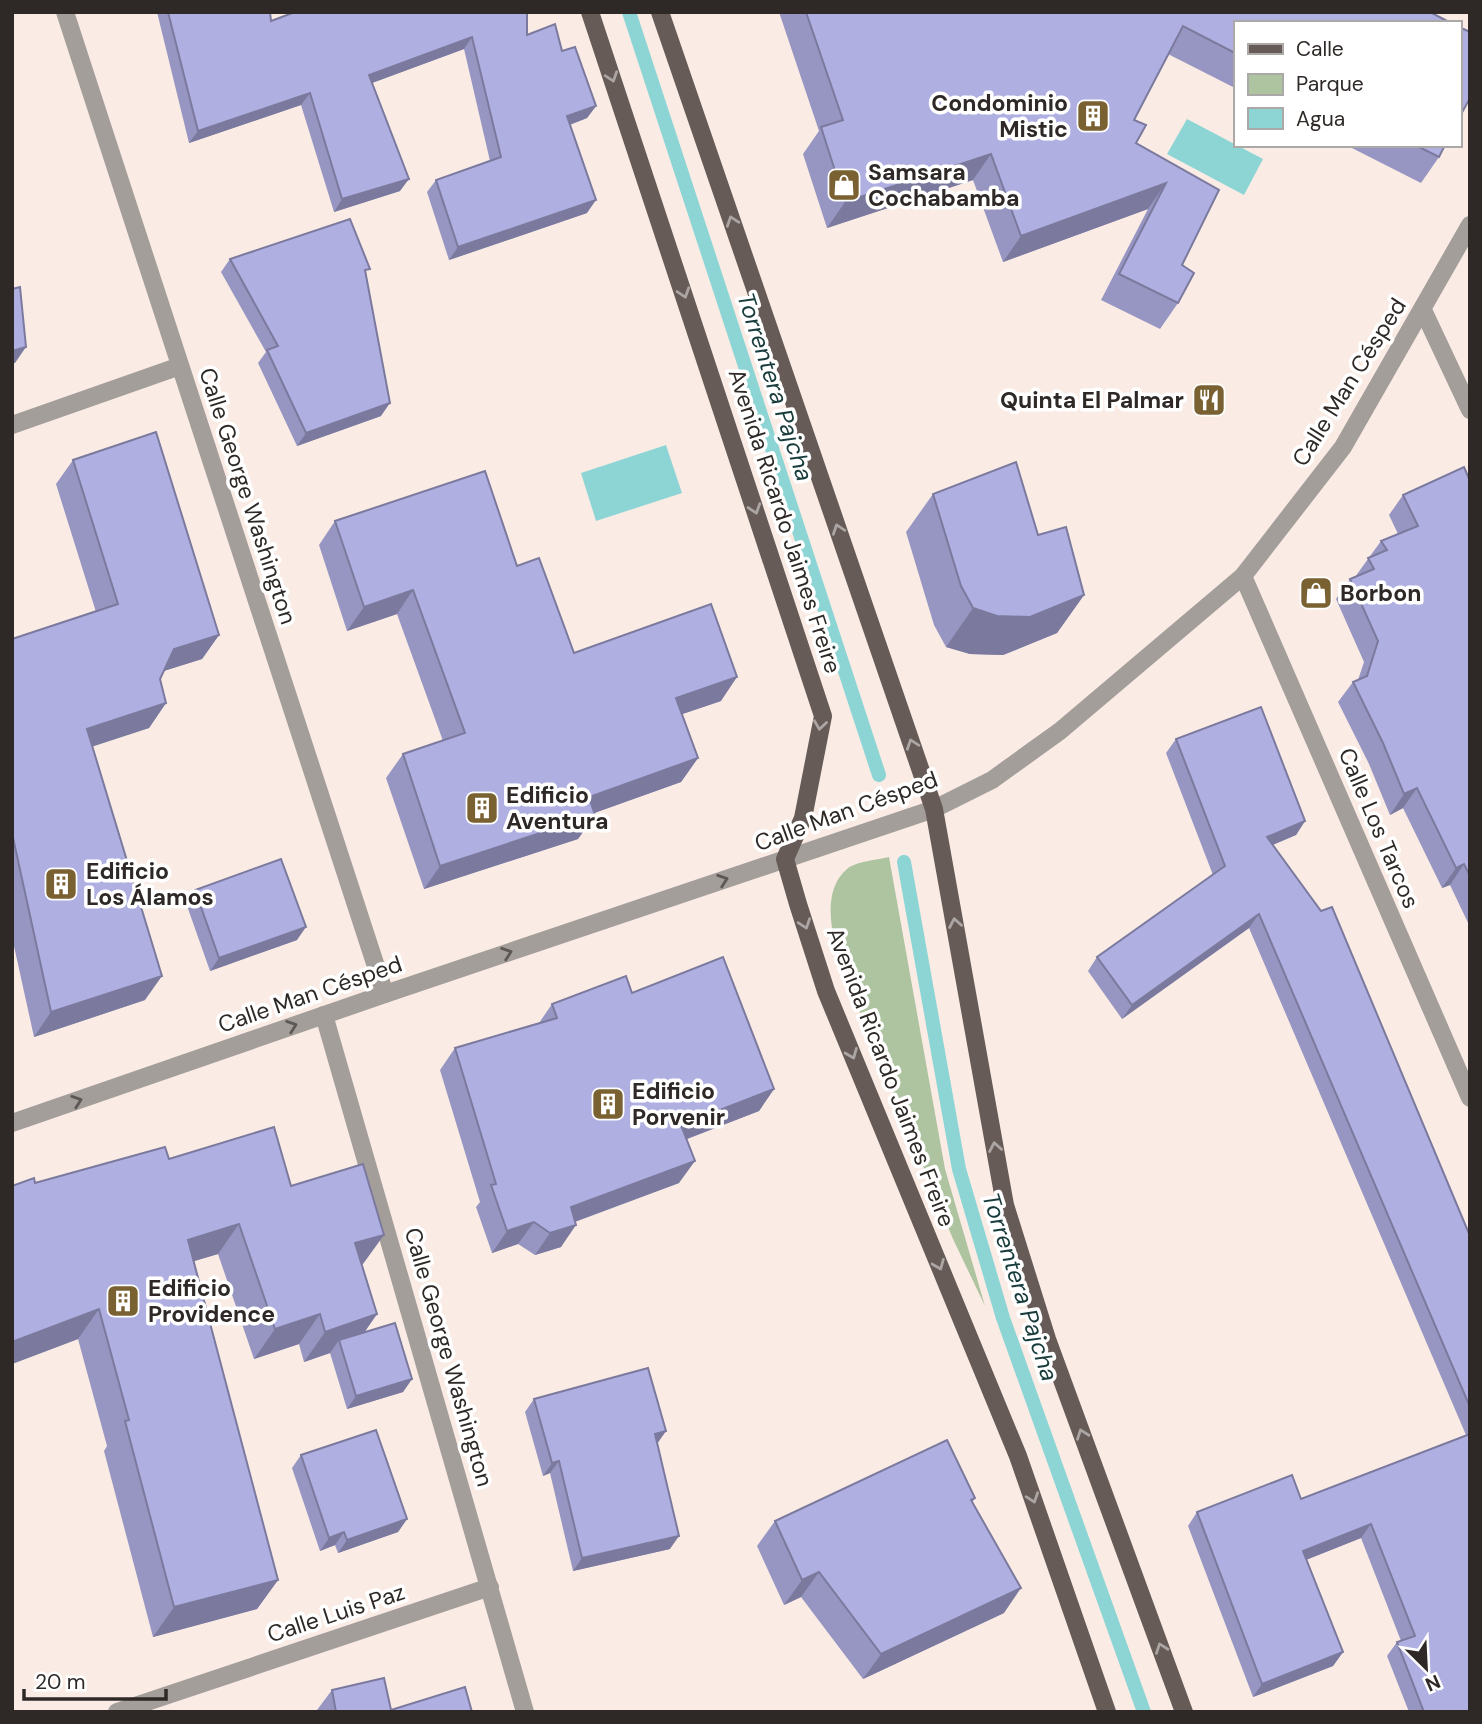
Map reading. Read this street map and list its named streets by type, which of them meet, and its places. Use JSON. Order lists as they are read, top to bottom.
{
  "streets": {
    "main road": ["Avenida Ricardo Jaimes Freire"],
    "street": [
      "Calle Man Césped",
      "Calle George Washington",
      "Calle Los Tarcos",
      "Calle Luis Paz"
    ]
  },
  "crossings": [
    ["Calle Man Césped", "Calle George Washington"],
    ["Calle Man Césped", "Avenida Ricardo Jaimes Freire"],
    ["Calle Man Césped", "Calle Los Tarcos"],
    ["Calle George Washington", "Calle Luis Paz"]
  ],
  "one_way": ["Calle Man Césped"],
  "water": ["Torrentera Pajcha"],
  "places": {
    "building": [
      "Condominio Mistic",
      "Edificio Aventura",
      "Edificio Los Álamos",
      "Edificio Porvenir",
      "Edificio Providence"
    ],
    "shop": ["Samsara Cochabamba", "Borbon"],
    "restaurant": ["Quinta El Palmar"]
  },
  "legend": ["Calle", "Parque", "Agua"],
  "scale_bar": "20 m",
  "north": "bottom right"
}
